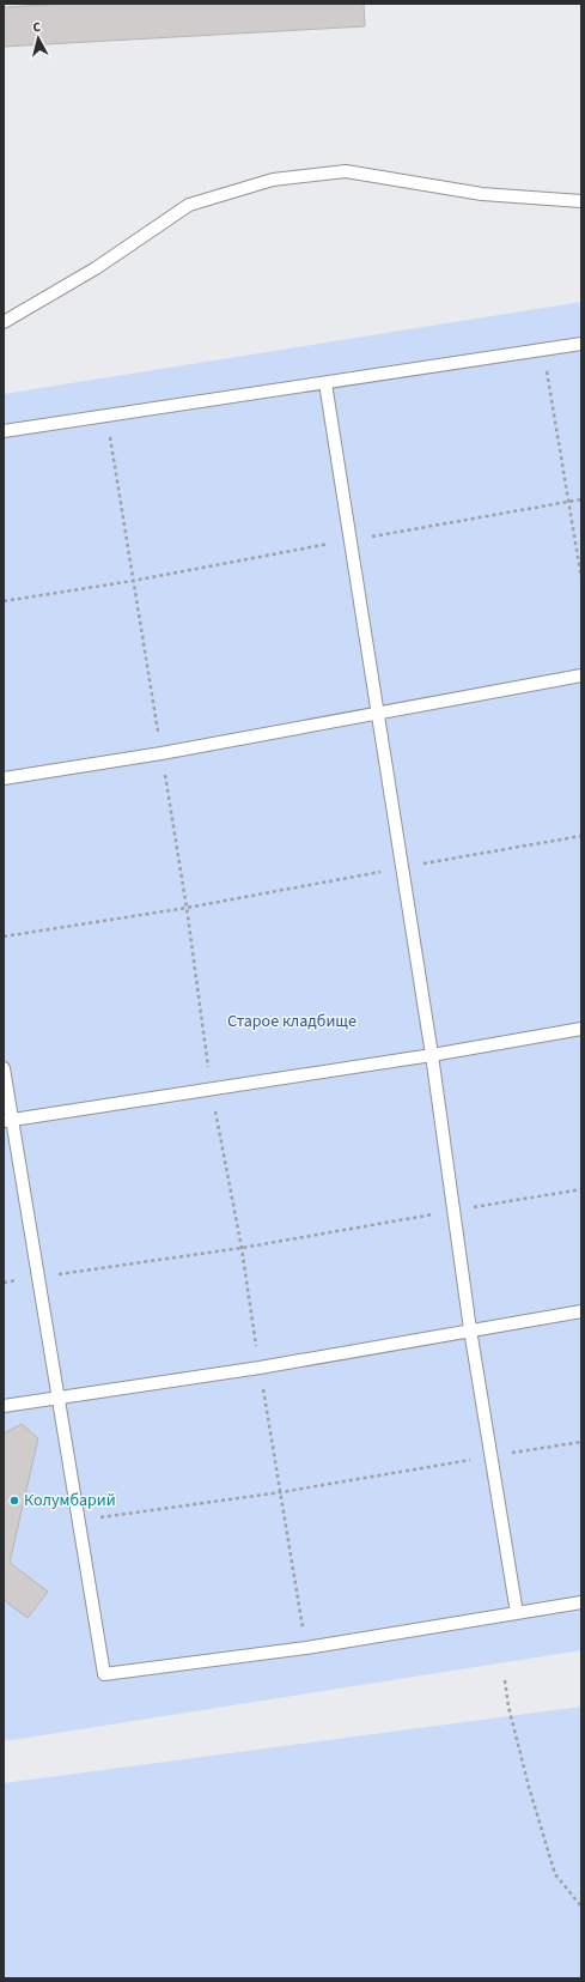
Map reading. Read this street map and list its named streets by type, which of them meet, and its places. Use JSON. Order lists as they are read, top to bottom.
{
  "parks": ["Старое кладбище"],
  "places": ["Колумбарий"],
  "north": "top"
}
